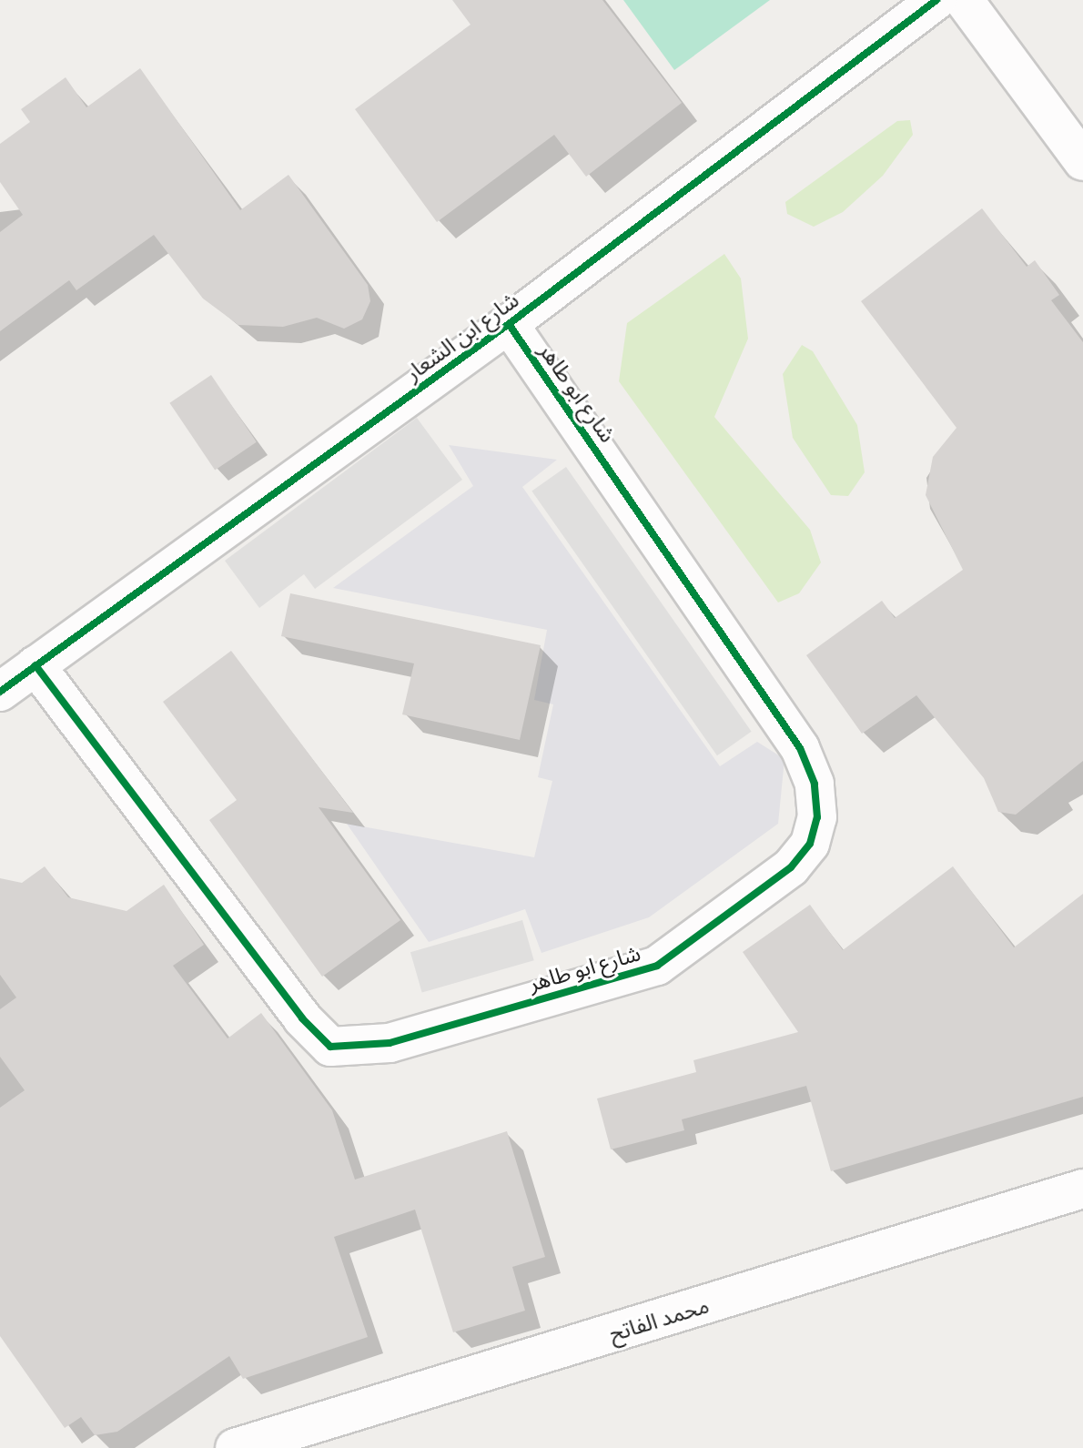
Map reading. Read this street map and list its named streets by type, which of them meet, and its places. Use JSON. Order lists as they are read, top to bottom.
{
  "streets": {
    "street": ["شارع ابن الشعار", "شارع ابو طاهر", "محمد الفاتح"]
  },
  "crossings": [
    ["شارع ابن الشعار", "شارع ابو طاهر"]
  ]
}
